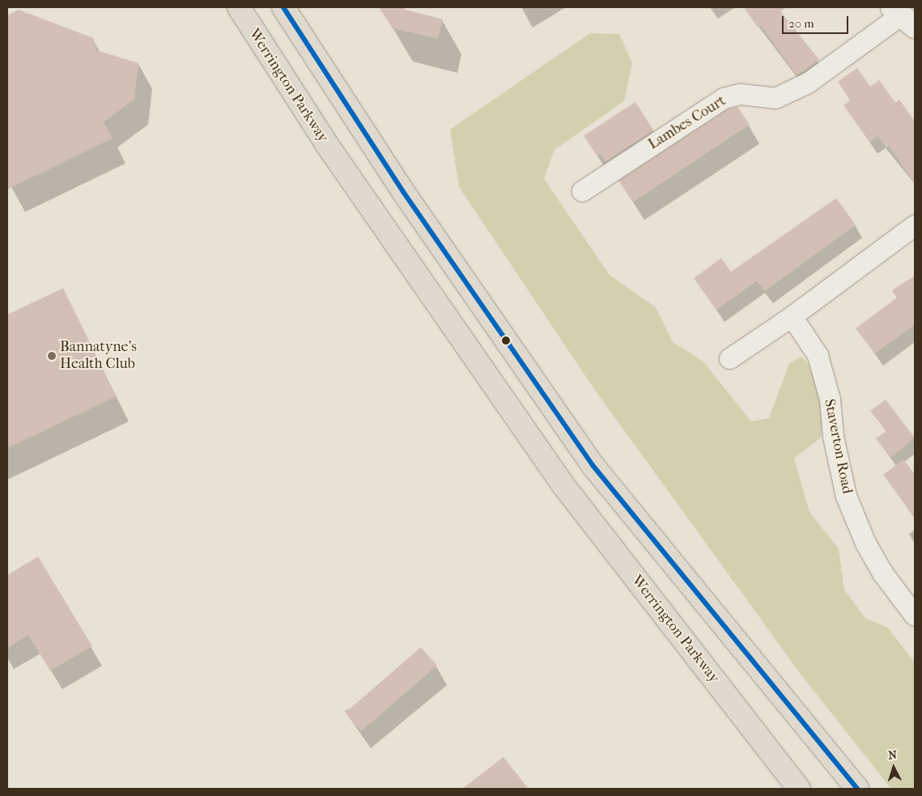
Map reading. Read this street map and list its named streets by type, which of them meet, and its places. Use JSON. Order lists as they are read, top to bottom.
{
  "streets": {
    "highway": ["Werrington Parkway"],
    "street": ["Lambes Court", "Staverton Road"]
  },
  "places": ["Bannatyne's Health Club"],
  "scale_bar": "20 m",
  "north": "top"
}
